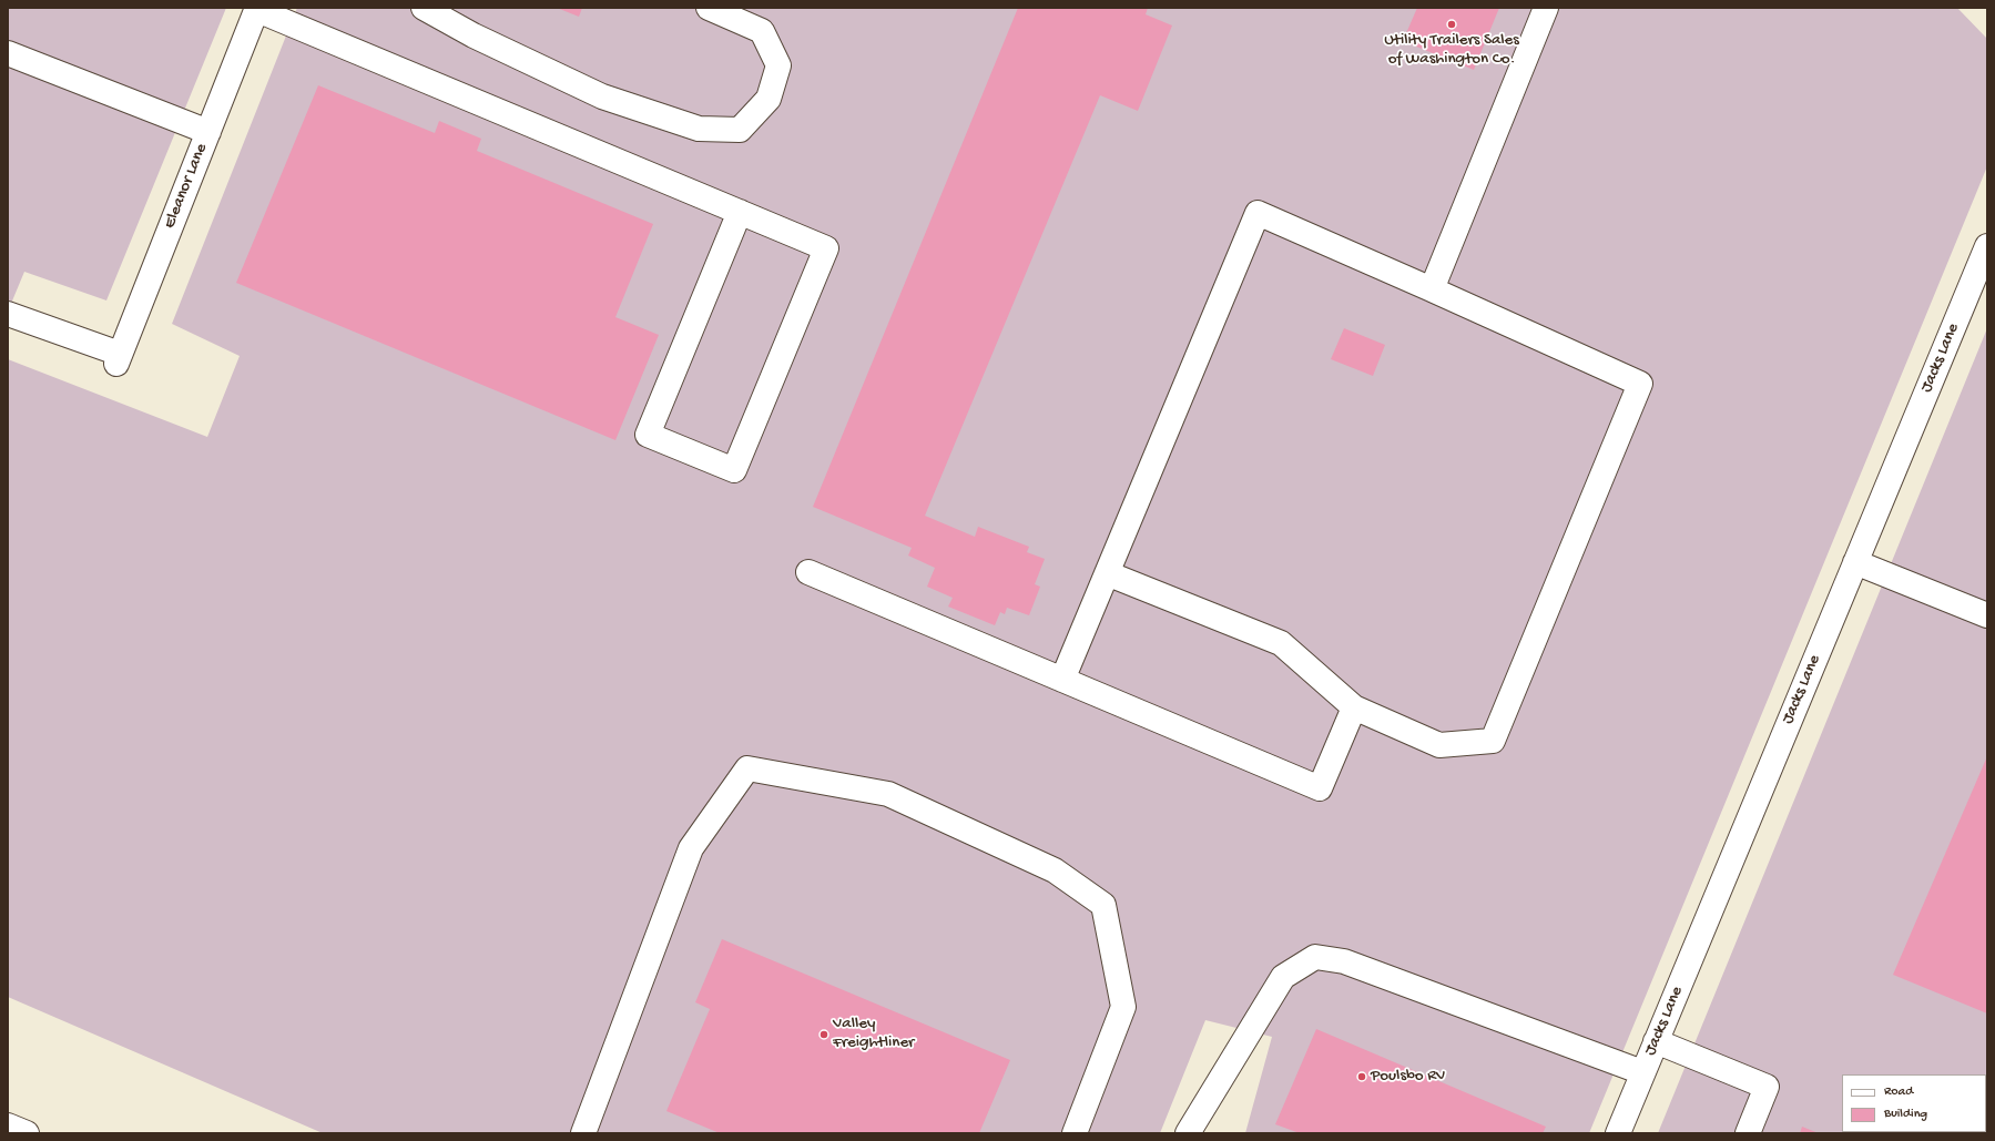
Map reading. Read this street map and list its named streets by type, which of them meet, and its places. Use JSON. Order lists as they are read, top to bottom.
{
  "streets": {
    "main road": ["Eleanor Lane", "Jacks Lane"]
  },
  "places": ["Utility Trailers Sales of Washington Co.", "Valley Freightliner", "Poulsbo RV"],
  "legend": ["Road", "Building"]
}
